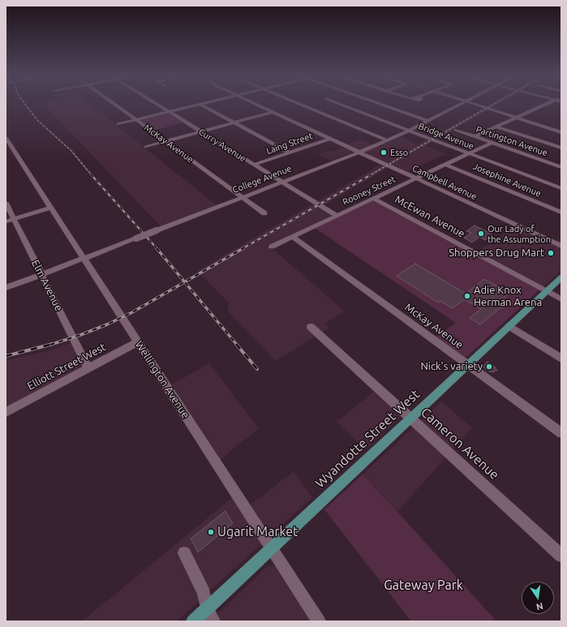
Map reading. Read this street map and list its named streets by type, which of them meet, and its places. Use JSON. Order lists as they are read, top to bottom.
{
  "streets": {
    "main road": ["Wyandotte Street West"],
    "street": [
      "Bridge Avenue",
      "Partington Avenue",
      "McKay Avenue",
      "Laing Street",
      "Curry Avenue",
      "College Avenue",
      "Josephine Avenue",
      "Campbell Avenue",
      "Rooney Street",
      "McEwan Avenue",
      "Elm Avenue",
      "Elliott Street West",
      "Wellington Avenue",
      "Cameron Avenue"
    ]
  },
  "crossings": [
    ["Bridge Avenue", "College Avenue"],
    ["Bridge Avenue", "Rooney Street"],
    ["Partington Avenue", "Rooney Street"],
    ["McKay Avenue", "College Avenue"],
    ["McKay Avenue", "Rooney Street"],
    ["McKay Avenue", "Wyandotte Street West"],
    ["Laing Street", "Curry Avenue"],
    ["Laing Street", "Campbell Avenue"],
    ["Curry Avenue", "College Avenue"],
    ["Curry Avenue", "Rooney Street"],
    ["College Avenue", "Campbell Avenue"],
    ["College Avenue", "Elm Avenue"],
    ["College Avenue", "Wellington Avenue"],
    ["Josephine Avenue", "Rooney Street"],
    ["Campbell Avenue", "Rooney Street"],
    ["Rooney Street", "McEwan Avenue"],
    ["McEwan Avenue", "Wyandotte Street West"],
    ["Elm Avenue", "Elliott Street West"],
    ["Elliott Street West", "Wellington Avenue"],
    ["Wellington Avenue", "Wyandotte Street West"],
    ["Wyandotte Street West", "Cameron Avenue"]
  ],
  "parks": ["Gateway Park"],
  "places": [
    "Esso",
    "Our Lady of the Assumption",
    "Shoppers Drug Mart",
    "Adie Knox Herman Arena",
    "Nick's variety",
    "Ugarit Market"
  ],
  "north": "bottom"
}
